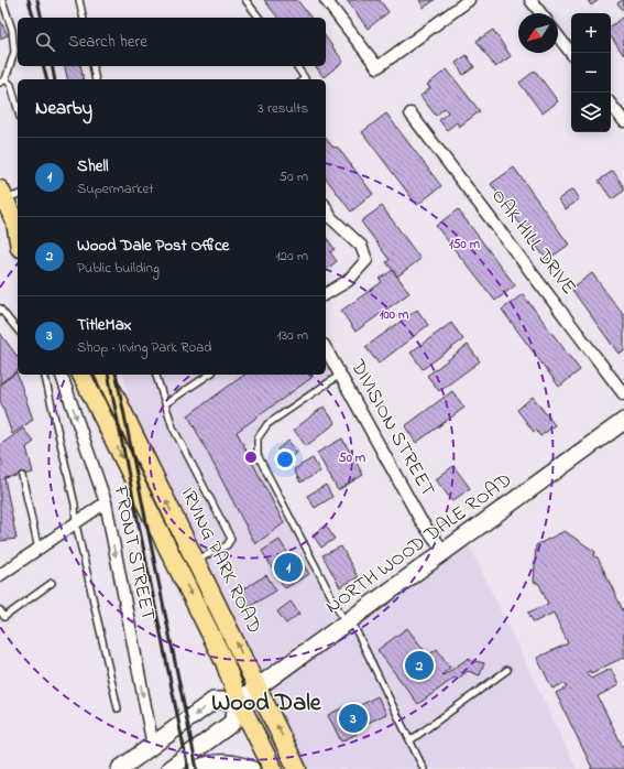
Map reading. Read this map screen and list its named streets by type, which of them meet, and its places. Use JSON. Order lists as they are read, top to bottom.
{
  "streets": {
    "main road": ["NORTH WOOD DALE ROAD", "IRVING PARK ROAD"],
    "street": ["OAK HILL DRIVE", "DIVISION STREET", "FRONT STREET"]
  },
  "crossings": [
    ["DIVISION STREET", "NORTH WOOD DALE ROAD"],
    ["NORTH WOOD DALE ROAD", "IRVING PARK ROAD"]
  ],
  "one_way": ["FRONT STREET"],
  "districts": ["Wood Dale"],
  "north": "bottom left",
  "page": {
    "map_buttons": ["+", "−"],
    "search": "Search here",
    "heading": ["Nearby", "3 results"],
    "list": [
      {
        "mark": "1",
        "name": "Shell",
        "note": "Supermarket",
        "value": "50 m"
      },
      {
        "mark": "2",
        "name": "Wood Dale Post Office",
        "note": "Public building",
        "value": "120 m"
      },
      {
        "mark": "3",
        "name": "TitleMax",
        "note": "Shop · Irving Park Road",
        "value": "130 m"
      }
    ],
    "pins": ["1", "2", "3"]
  },
  "rings": ["150 m", "100 m", "50 m"]
}
